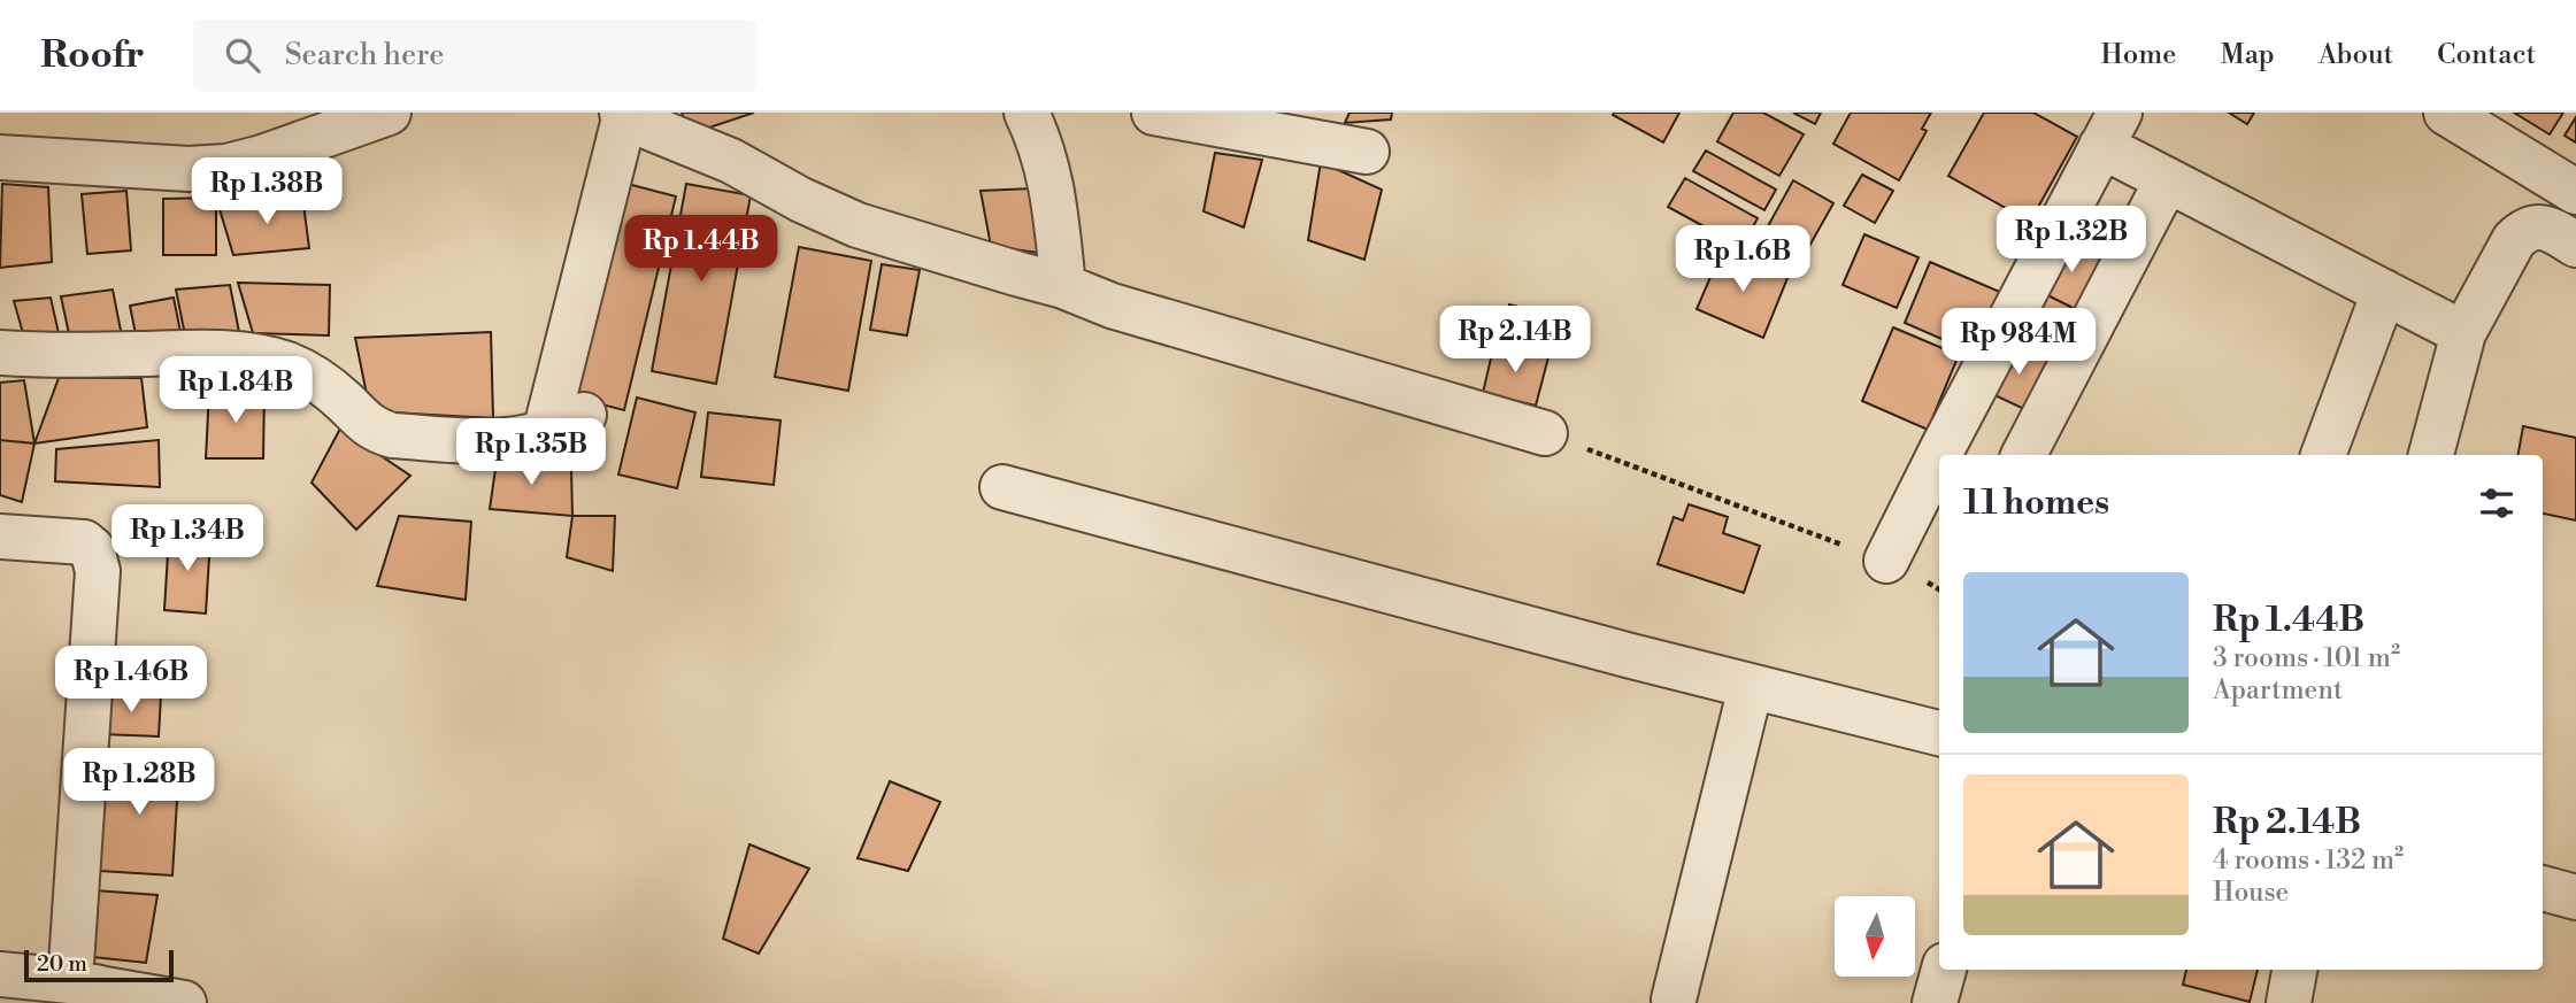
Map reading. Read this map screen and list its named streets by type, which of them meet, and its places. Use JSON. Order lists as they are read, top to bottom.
{
  "scale_bar": "20 m",
  "north": "bottom",
  "page": {
    "header": "Roofr",
    "search": "Search here",
    "nav": [
      "Home",
      "Map",
      "About",
      "Contact"
    ],
    "price": [
      "Rp 1.38B",
      "Rp 1.32B",
      "Rp 1.44B",
      "Rp 1.6B",
      "Rp 2.14B",
      "Rp 984M",
      "Rp 1.84B",
      "Rp 1.35B",
      "Rp 1.34B",
      "Rp 1.46B",
      "Rp 1.28B"
    ],
    "heading": "11 homes",
    "list": [
      {
        "name": "Rp 1.44B",
        "note": "3 rooms · 101 m² · Apartment"
      },
      {
        "name": "Rp 2.14B",
        "note": "4 rooms · 132 m² · House"
      }
    ],
    "scale": "20 m"
  }
}
